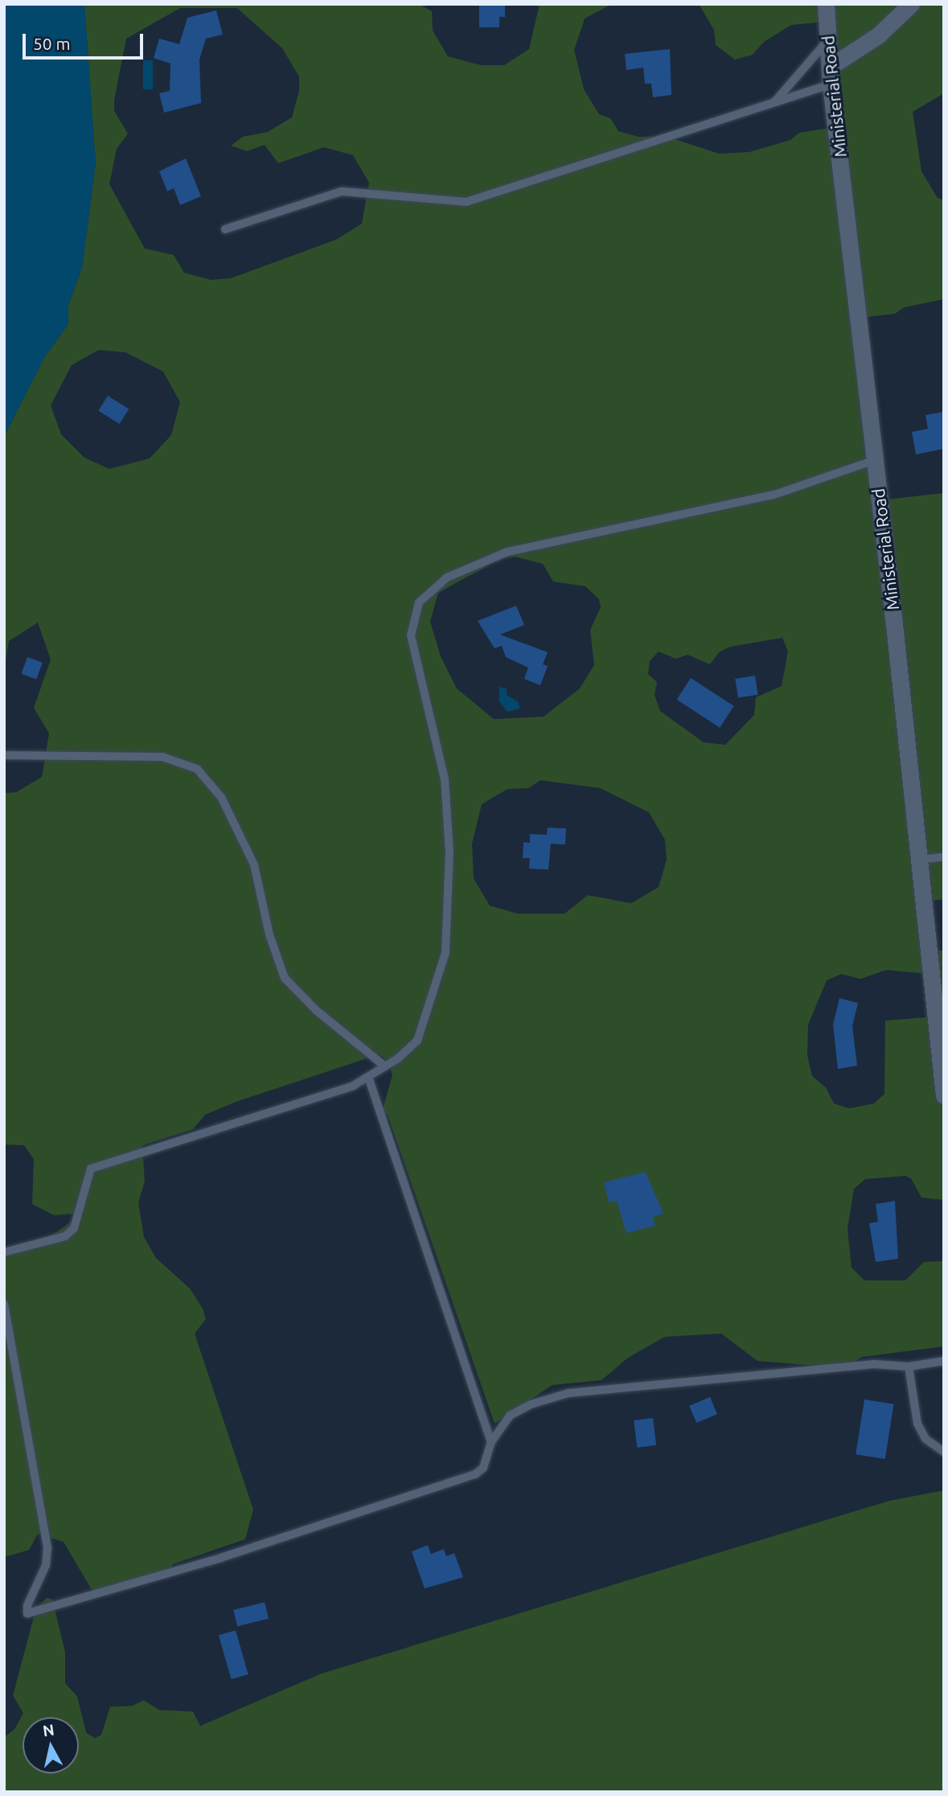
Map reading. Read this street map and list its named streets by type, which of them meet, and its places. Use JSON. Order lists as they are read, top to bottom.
{
  "streets": {
    "main road": ["Ministerial Road"]
  },
  "scale_bar": "50 m",
  "north": "top"
}
